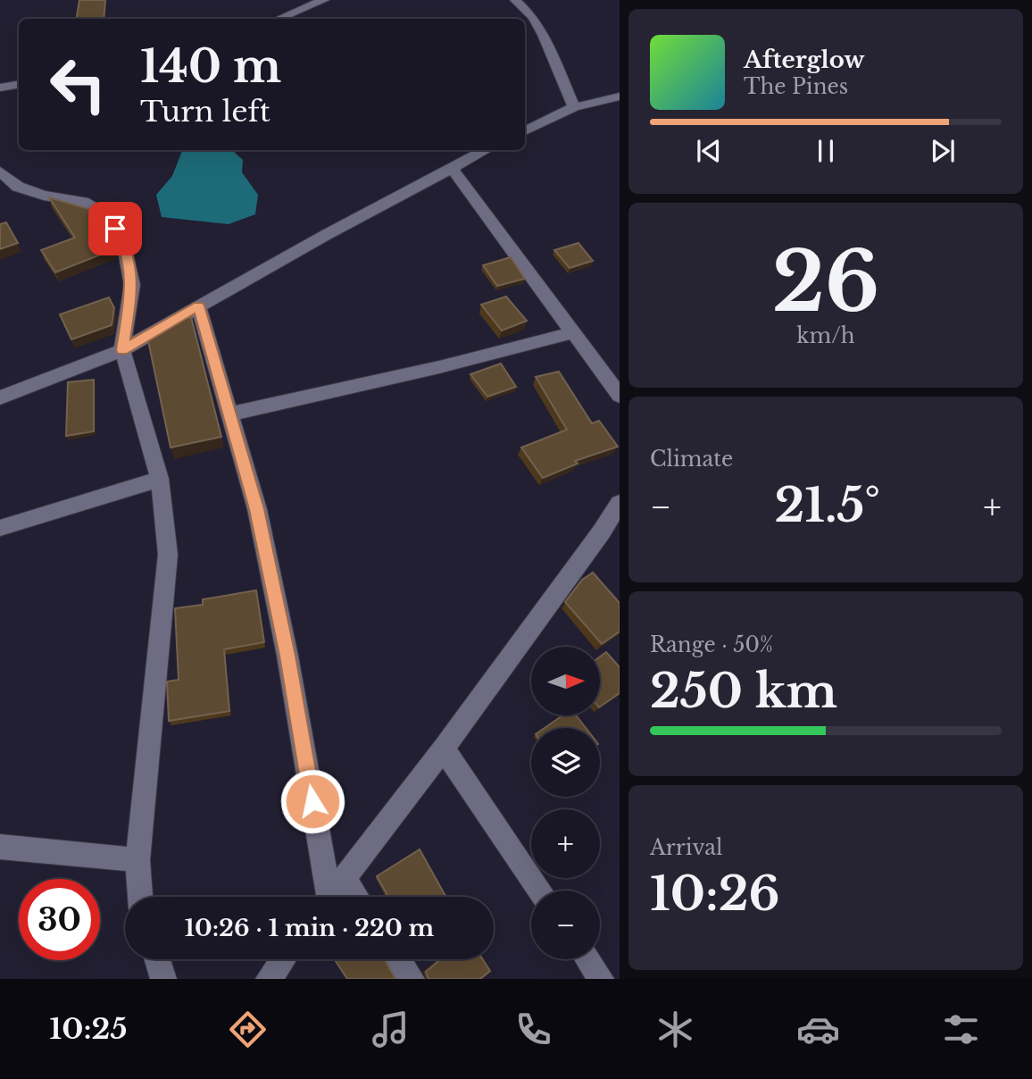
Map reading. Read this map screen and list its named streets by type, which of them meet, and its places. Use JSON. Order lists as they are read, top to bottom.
{
  "north": "right",
  "page": {
    "turn": ["140 m", "Turn left"],
    "song": ["Afterglow", "The Pines"],
    "tile": [
      ["26", "km/h"],
      "Climate",
      ["Range · 50%", "250 km"],
      ["Arrival", "10:26"]
    ],
    "heat": ["−", "21.5°", "+"],
    "map_buttons": ["+", "−"],
    "limit": "30",
    "trip": "10:26 · 1 min · 220 m",
    "tabs": "10:25"
  }
}
